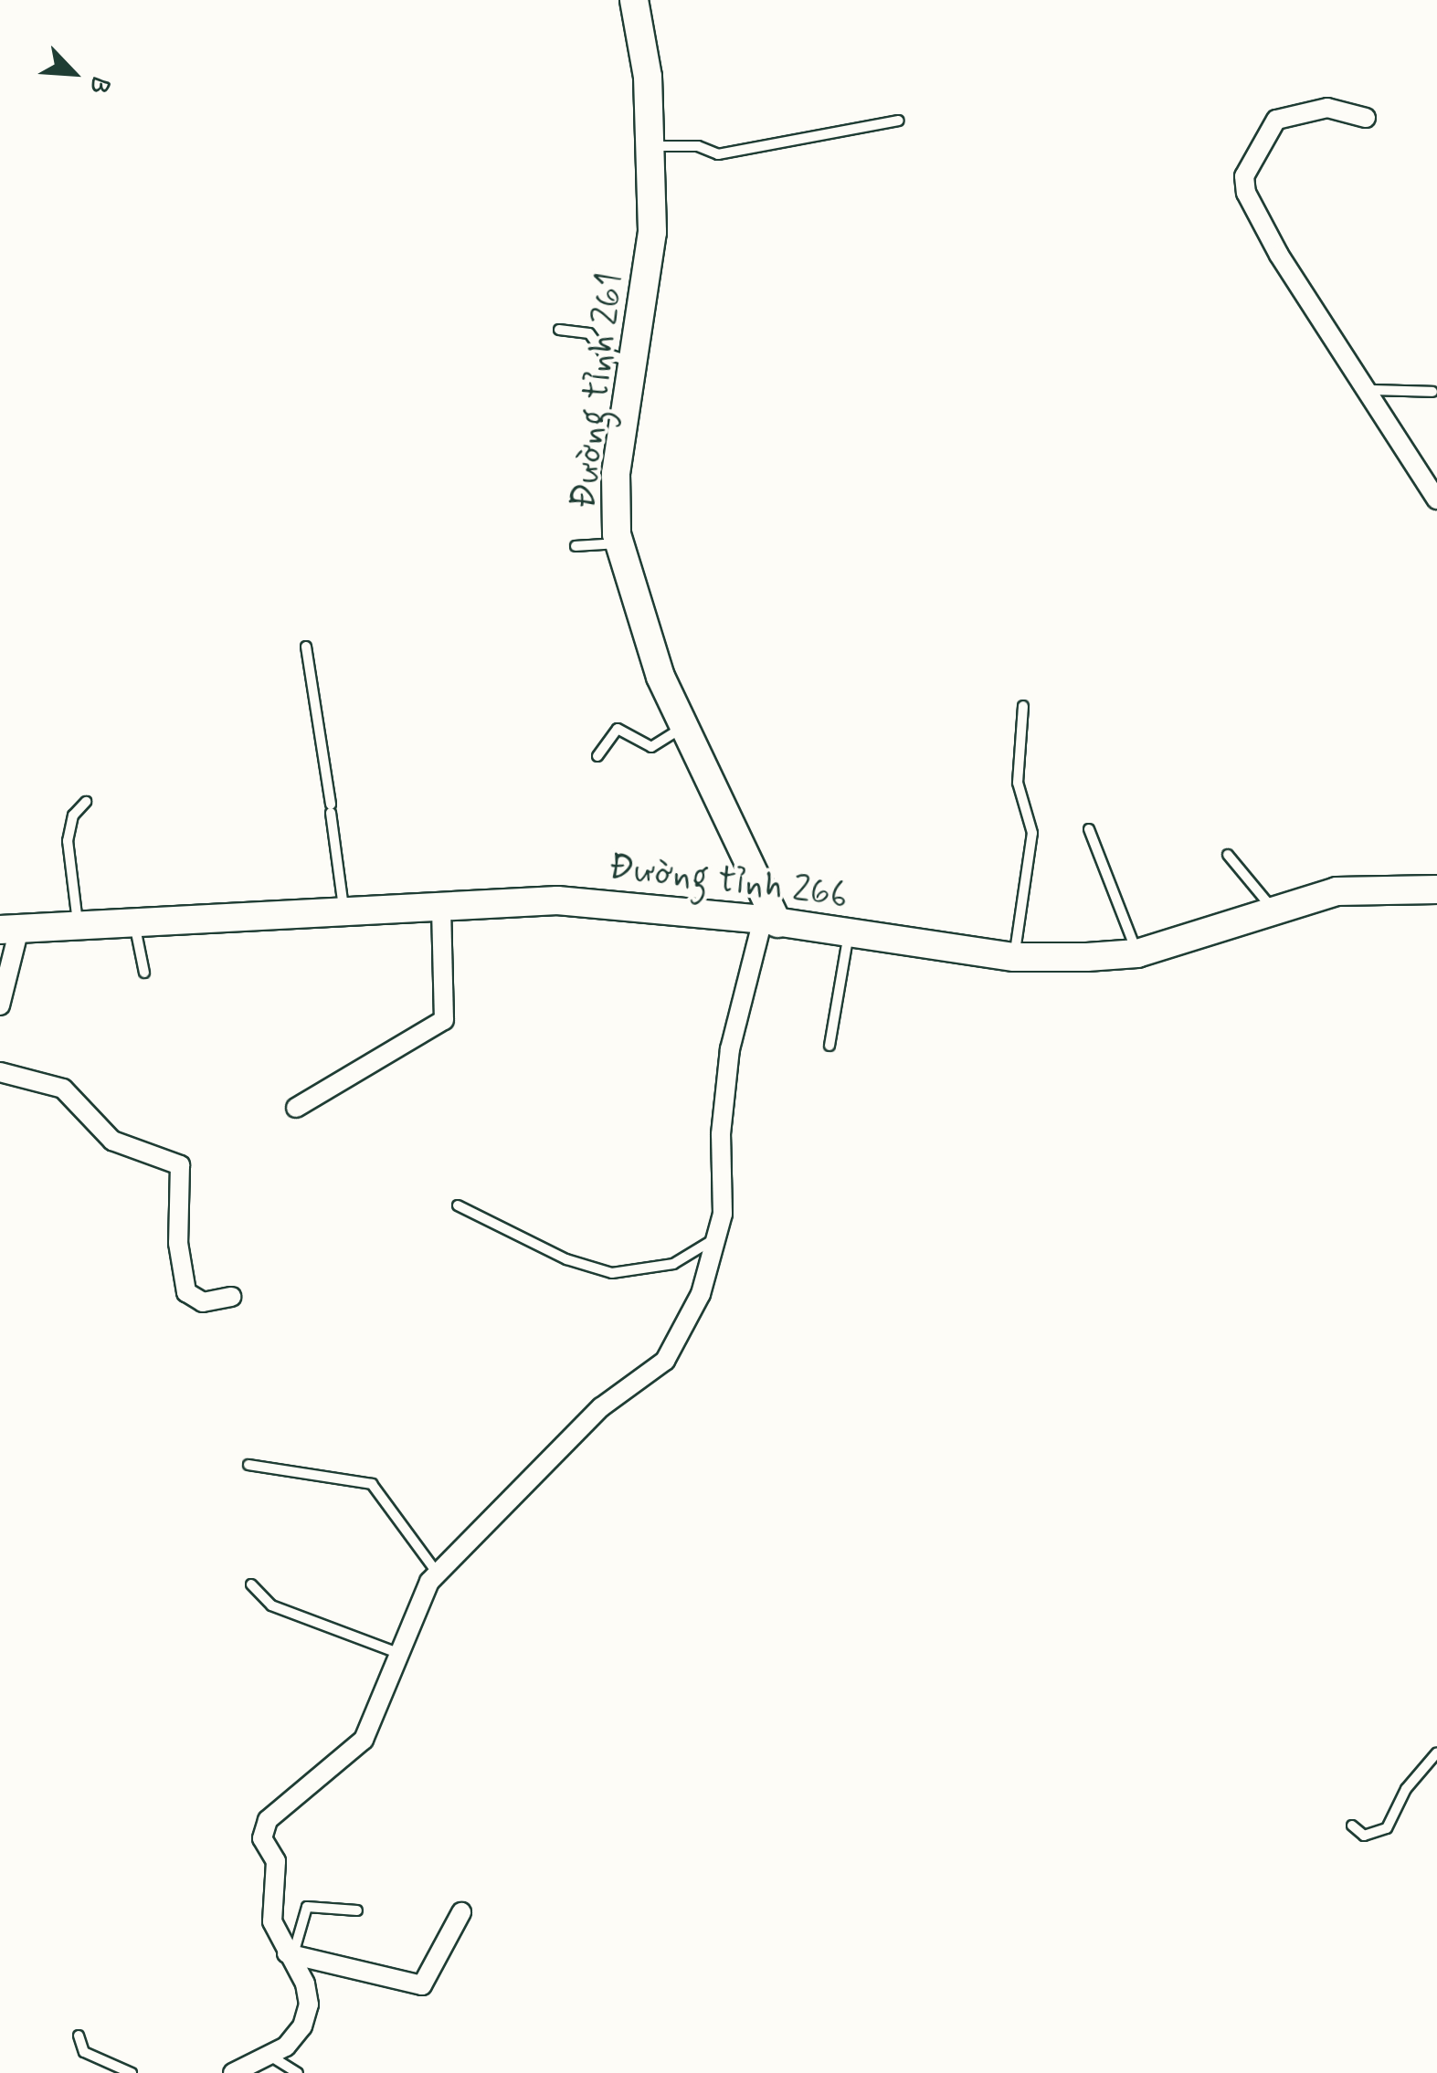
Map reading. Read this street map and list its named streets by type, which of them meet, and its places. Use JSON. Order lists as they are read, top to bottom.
{
  "streets": {
    "main road": ["Đường tỉnh 261", "Đường tỉnh 266"]
  },
  "crossings": [
    ["Đường tỉnh 261", "Đường tỉnh 266"]
  ],
  "north": "bottom right"
}
